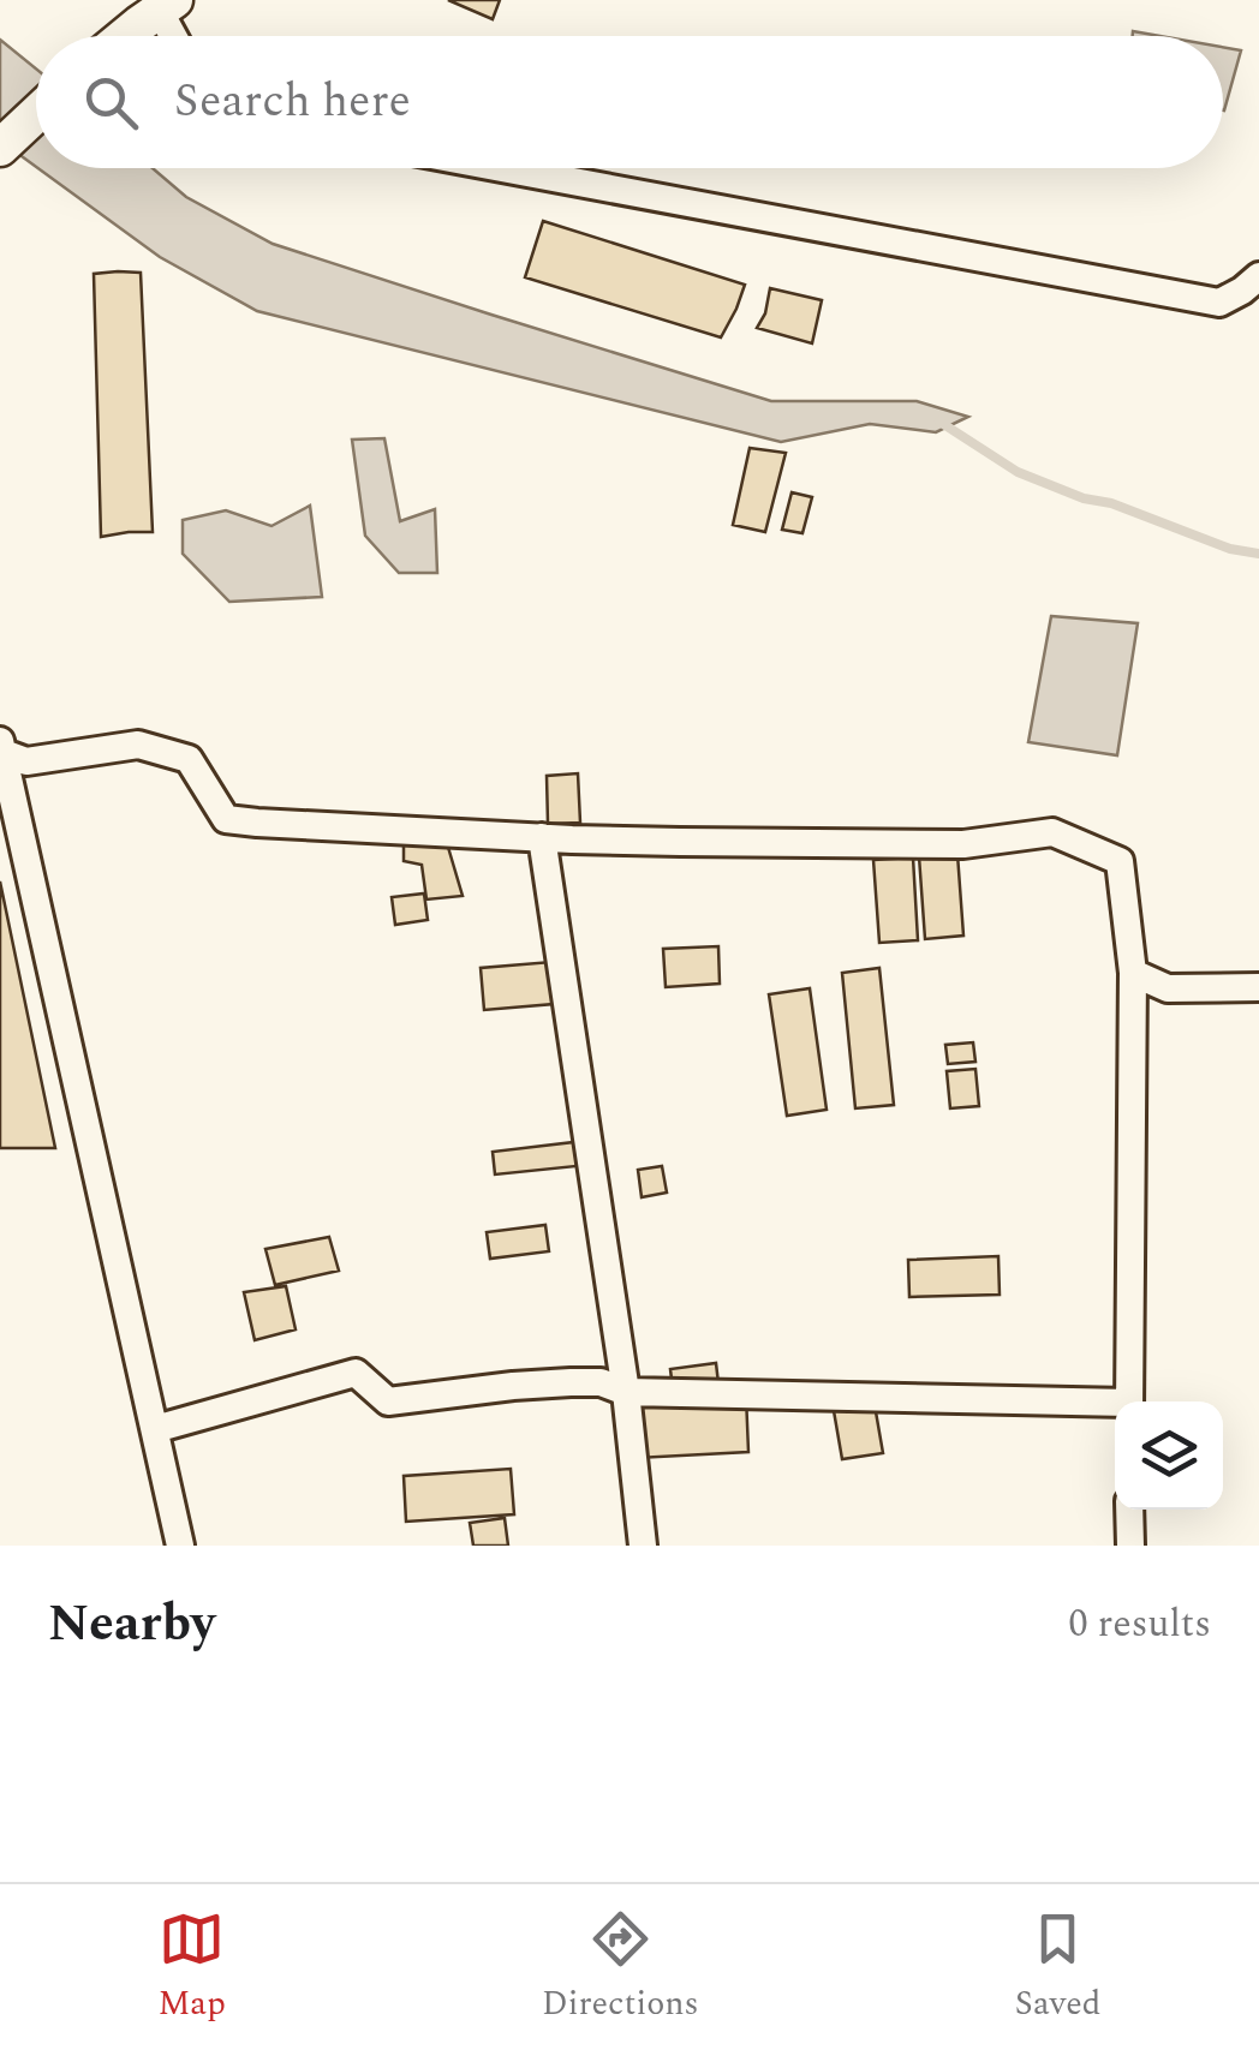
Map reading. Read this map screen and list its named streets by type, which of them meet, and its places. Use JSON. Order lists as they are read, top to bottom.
{
  "page": {
    "search": "Search here",
    "heading": ["Nearby", "0 results"],
    "nav": ["Map", "Directions", "Saved"]
  }
}
